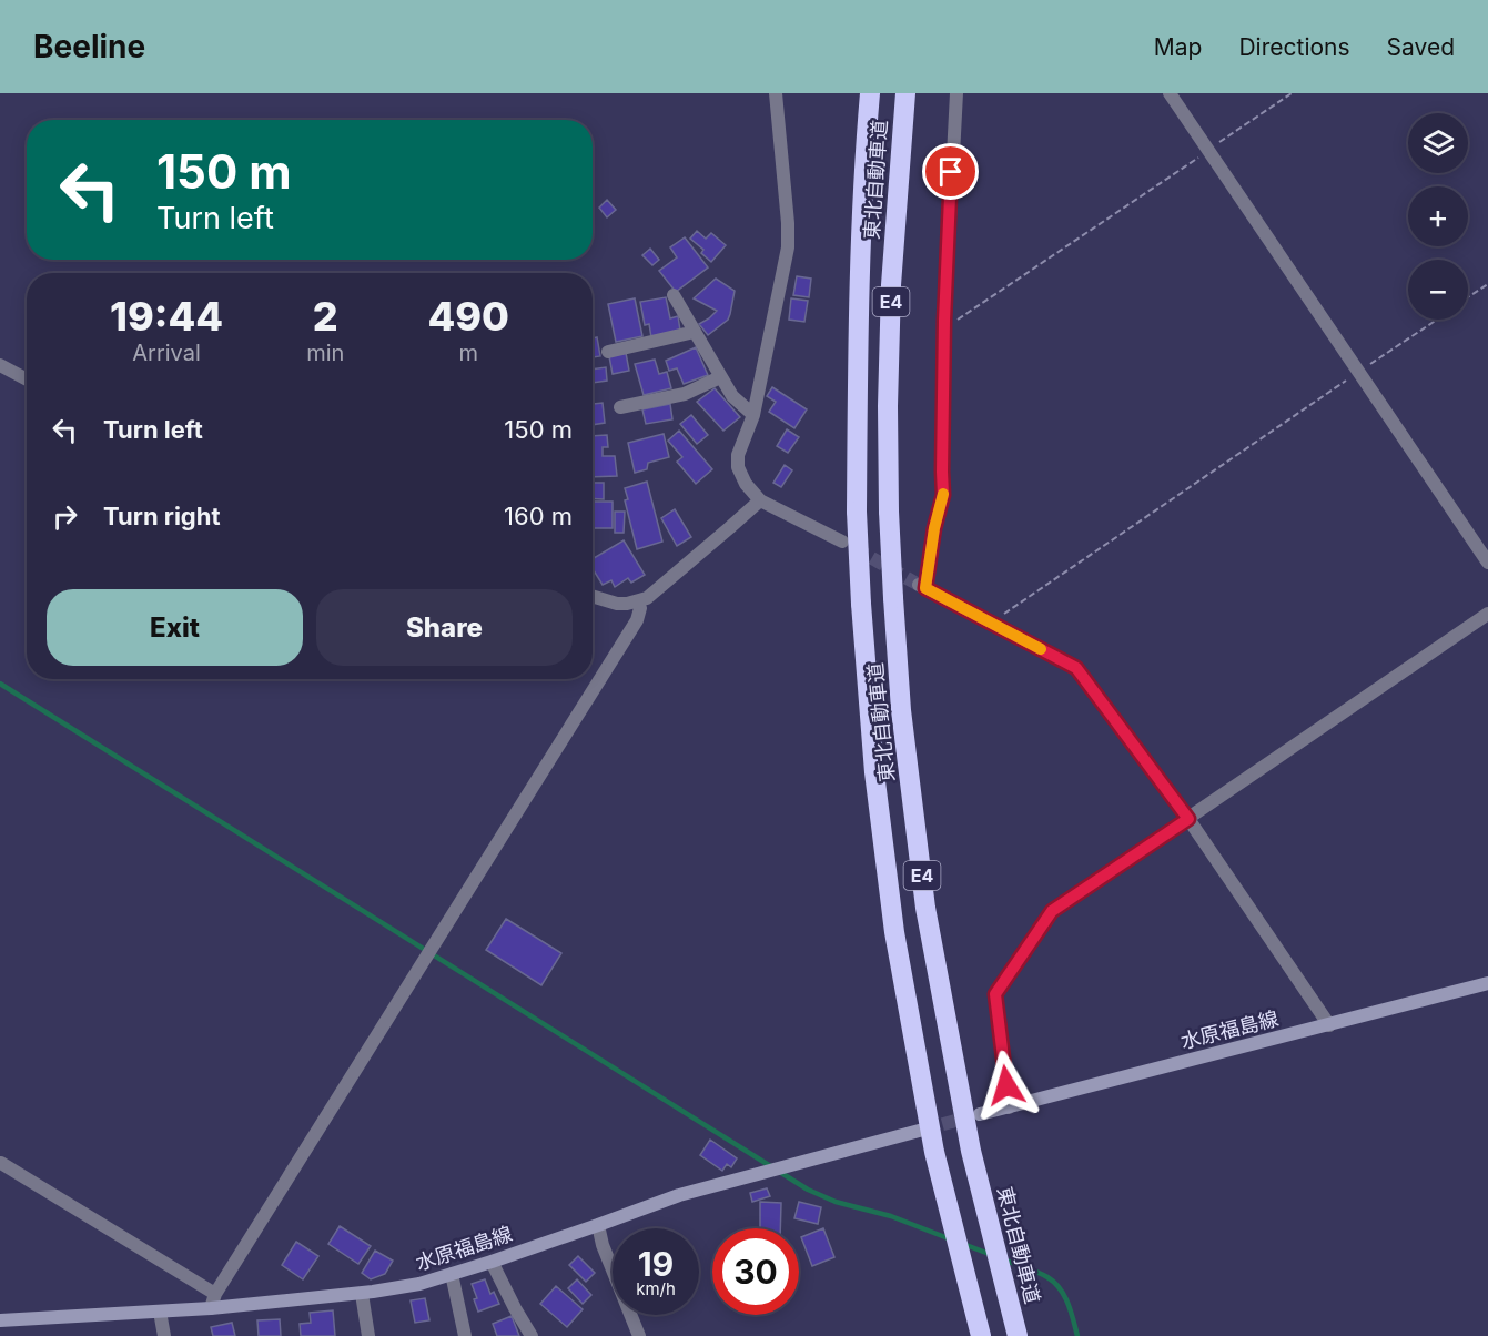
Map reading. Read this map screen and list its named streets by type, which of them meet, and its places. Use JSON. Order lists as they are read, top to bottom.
{
  "streets": {
    "highway": ["東北自動車道", "E4"],
    "main road": ["水原福島線"]
  },
  "page": {
    "header": "Beeline",
    "nav": ["Map", "Directions", "Saved"],
    "map_buttons": ["+", "−"],
    "turn": ["150 m", "Turn left"],
    "eta": [
      "19:44",
      "Arrival",
      "2",
      "min",
      "490",
      "m"
    ],
    "list": [
      {
        "name": "Turn left",
        "value": "150 m"
      },
      {
        "name": "Turn right",
        "value": "160 m"
      }
    ],
    "buttons": ["Exit", "Share"],
    "speed": "19 km/h",
    "limit": "30"
  }
}
